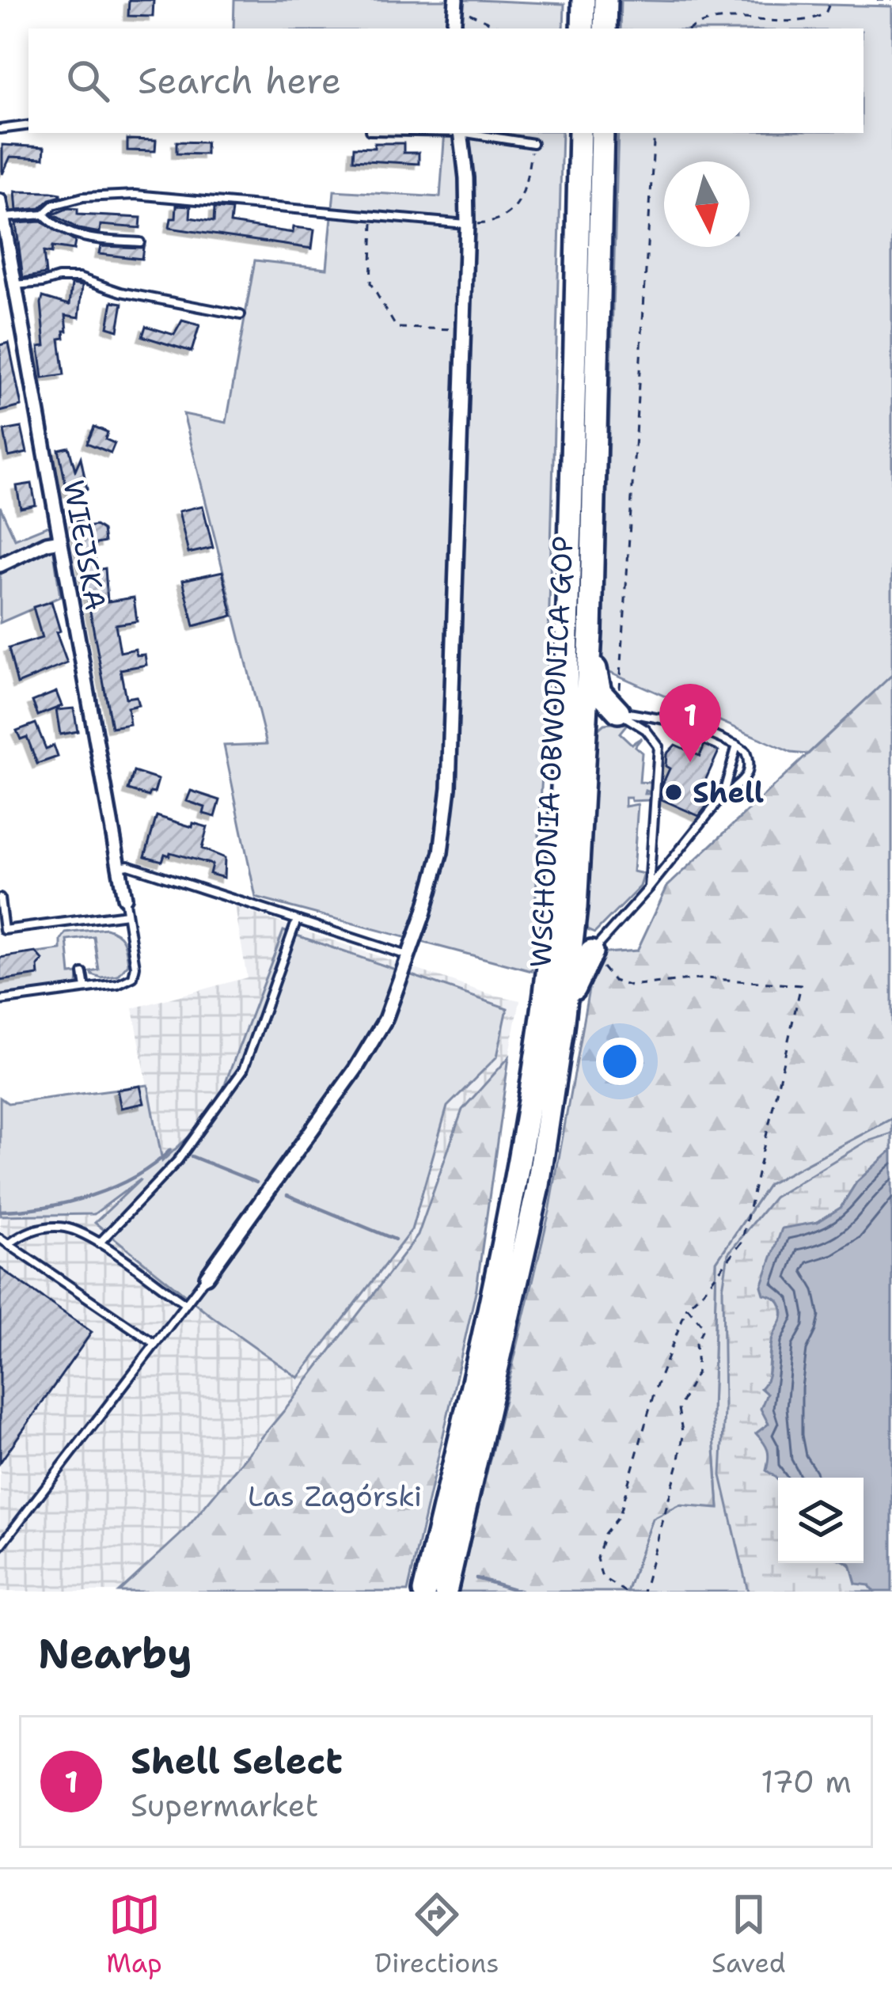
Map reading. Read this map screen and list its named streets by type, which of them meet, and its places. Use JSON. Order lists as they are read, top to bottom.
{
  "streets": {
    "highway": ["WSCHODNIA OBWODNICA GOP"],
    "street": ["WIEJSKA"]
  },
  "parks": ["Las Zagórski"],
  "places": ["Shell"],
  "north": "bottom",
  "page": {
    "search": "Search here",
    "pins": "1",
    "heading": "Nearby",
    "list": [
      {
        "mark": "1",
        "name": "Shell Select",
        "note": "Supermarket",
        "value": "170 m"
      }
    ],
    "nav": ["Map", "Directions", "Saved"]
  }
}
